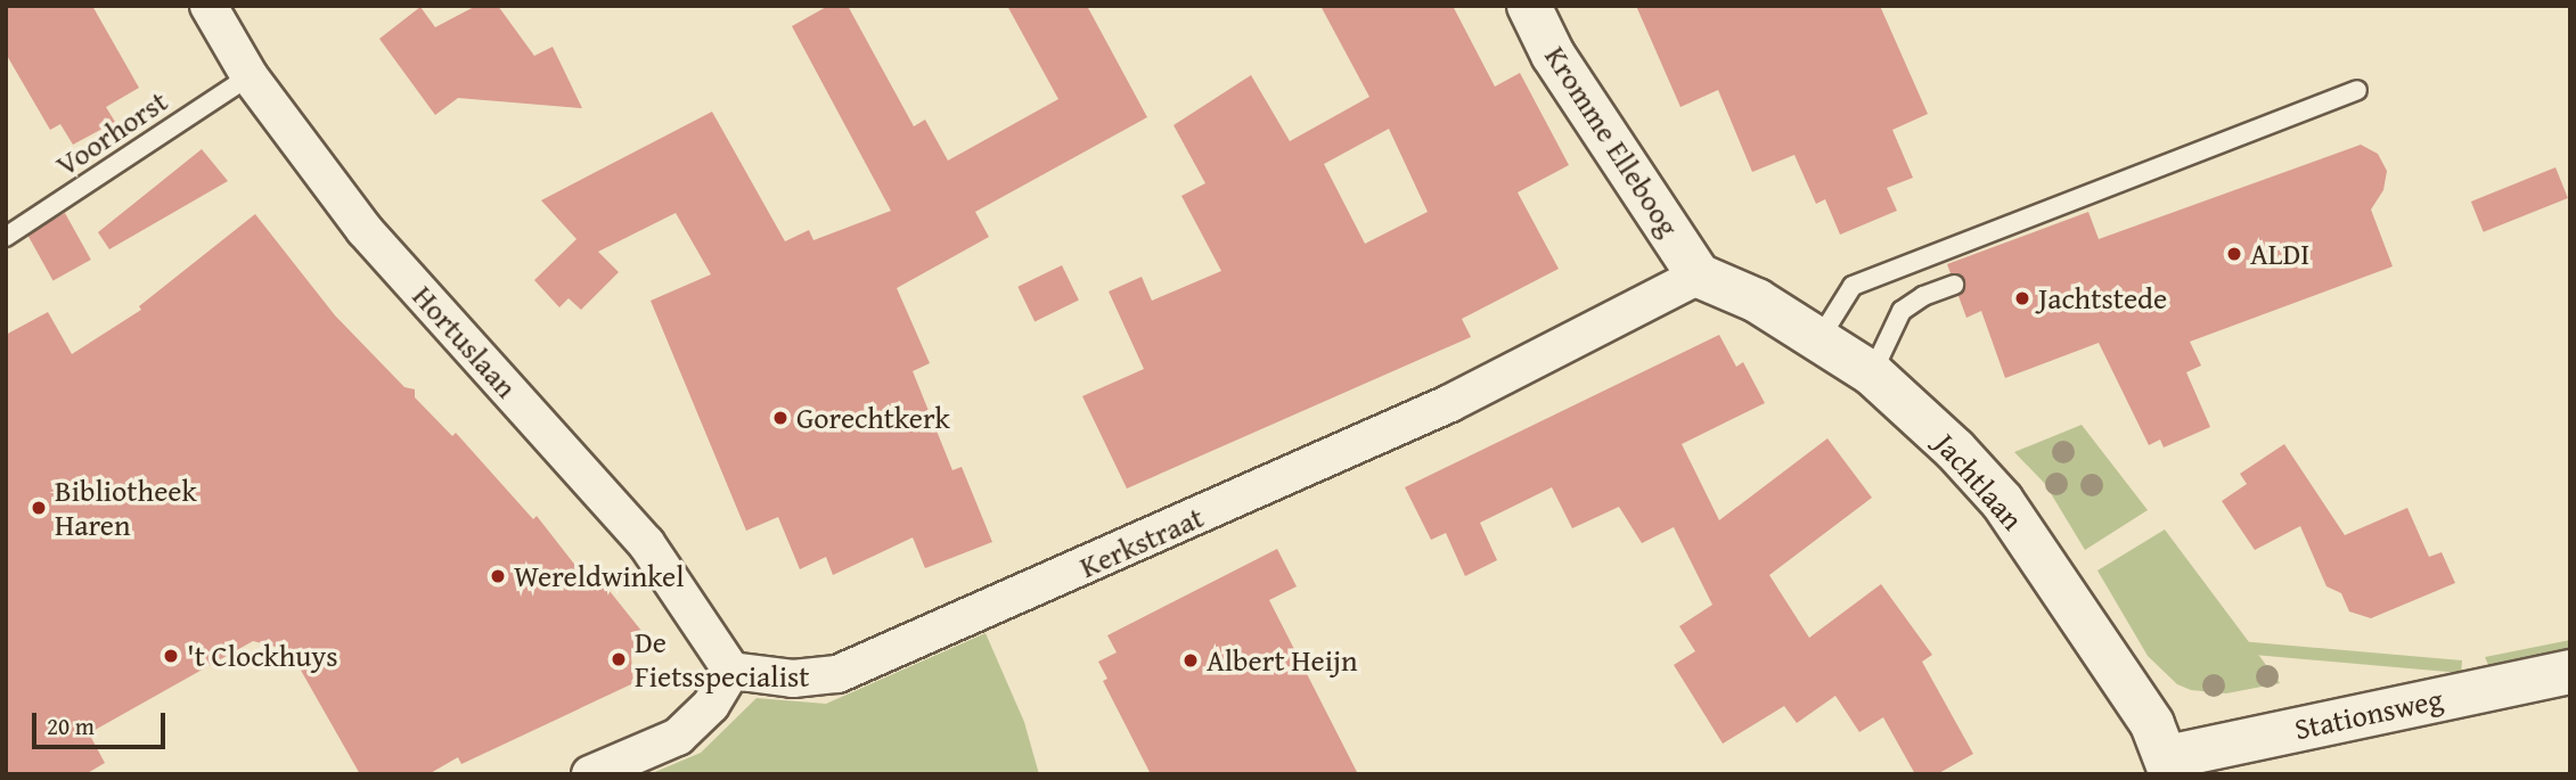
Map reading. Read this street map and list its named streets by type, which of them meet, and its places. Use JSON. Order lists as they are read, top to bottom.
{
  "streets": {
    "street": [
      "Kromme Elleboog",
      "Hortuslaan",
      "Jachtlaan",
      "Kerkstraat",
      "Stationsweg"
    ],
    "lane": ["Voorhorst"]
  },
  "crossings": [
    ["Voorhorst", "Hortuslaan"],
    ["Kromme Elleboog", "Jachtlaan"],
    ["Kromme Elleboog", "Kerkstraat"],
    ["Hortuslaan", "Kerkstraat"],
    ["Jachtlaan", "Kerkstraat"],
    ["Jachtlaan", "Stationsweg"]
  ],
  "places": [
    "ALDI",
    "Jachtstede",
    "Gorechtkerk",
    "Bibliotheek Haren",
    "Wereldwinkel",
    "'t Clockhuys",
    "De Fietsspecialist",
    "Albert Heijn"
  ],
  "scale_bar": "20 m"
}
